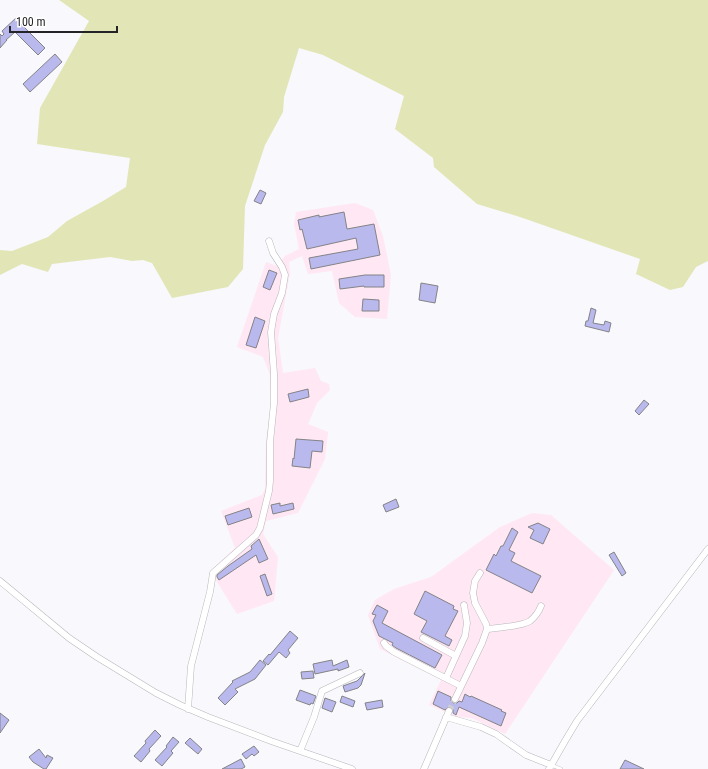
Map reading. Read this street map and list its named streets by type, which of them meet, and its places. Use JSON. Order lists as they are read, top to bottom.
{
  "scale_bar": "100 m"
}
